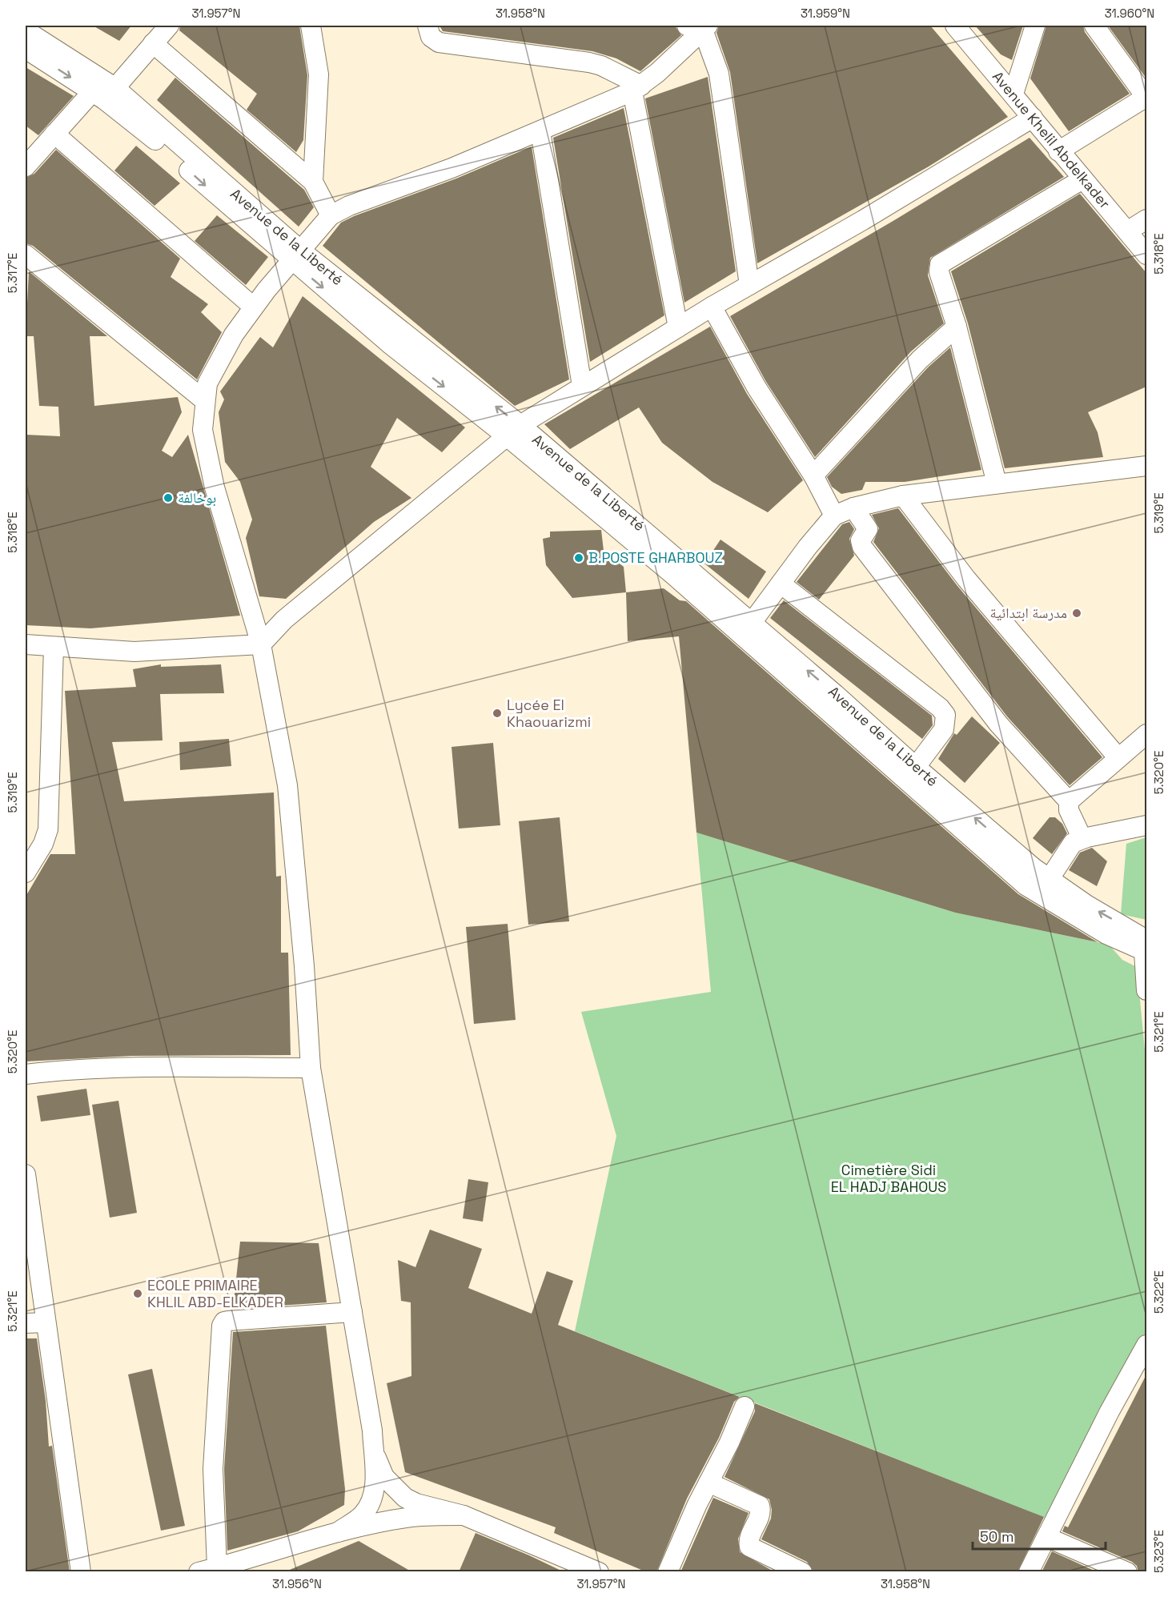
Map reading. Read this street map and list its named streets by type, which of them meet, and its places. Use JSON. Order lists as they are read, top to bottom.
{
  "streets": {
    "street": ["Avenue Khelil Abdelkader", "Avenue de la Liberté"]
  },
  "parks": ["Cimetière Sidi EL HADJ BAHOUS"],
  "places": [
    "بوخالفة",
    "B.POSTE GHARBOUZ",
    "مدرسة ابتدائية",
    "Lycée El Khaouarizmi",
    "ECOLE PRIMAIRE KHLIL ABD-ELKADER"
  ],
  "scale_bar": "50 m",
  "coordinates": [
    "31.957°N",
    "31.958°N",
    "31.959°N",
    "31.960°N",
    "5.318°E",
    "5.317°E",
    "5.319°E",
    "5.320°E",
    "5.321°E",
    "5.322°E",
    "5.323°E",
    "31.956°N"
  ]
}
